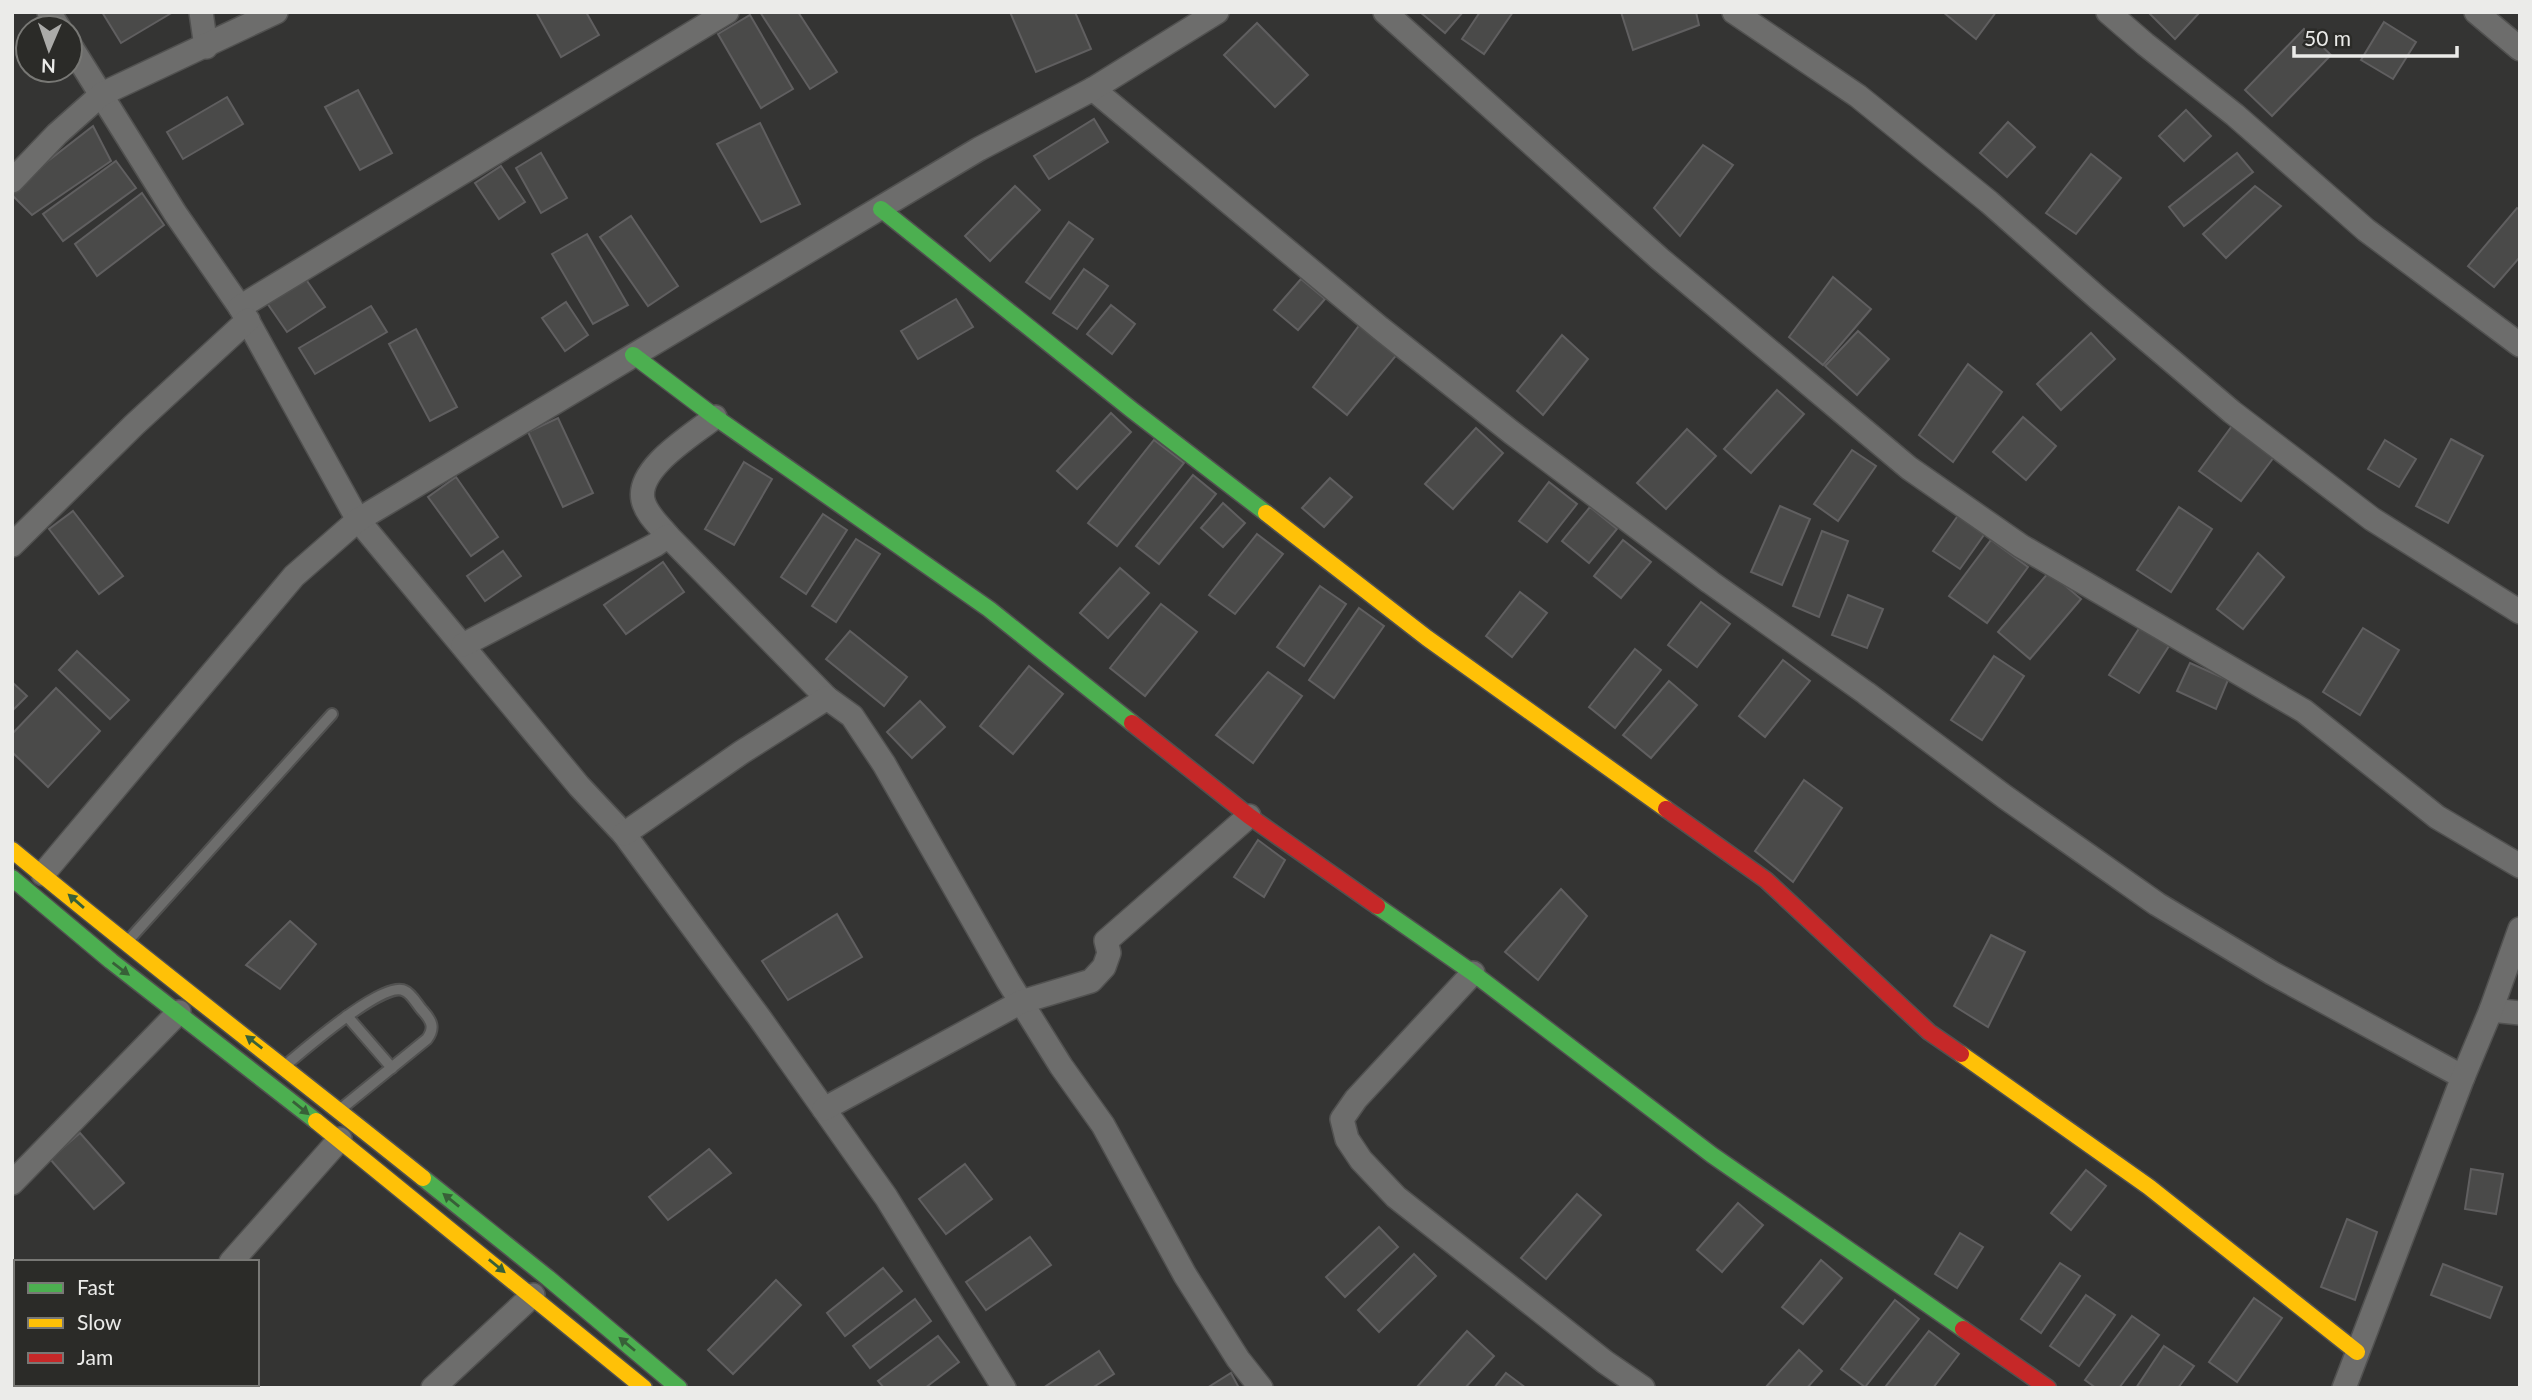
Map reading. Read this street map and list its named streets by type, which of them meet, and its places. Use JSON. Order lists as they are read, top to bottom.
{
  "legend": ["Fast", "Slow", "Jam"],
  "scale_bar": "50 m",
  "north": "bottom"
}
